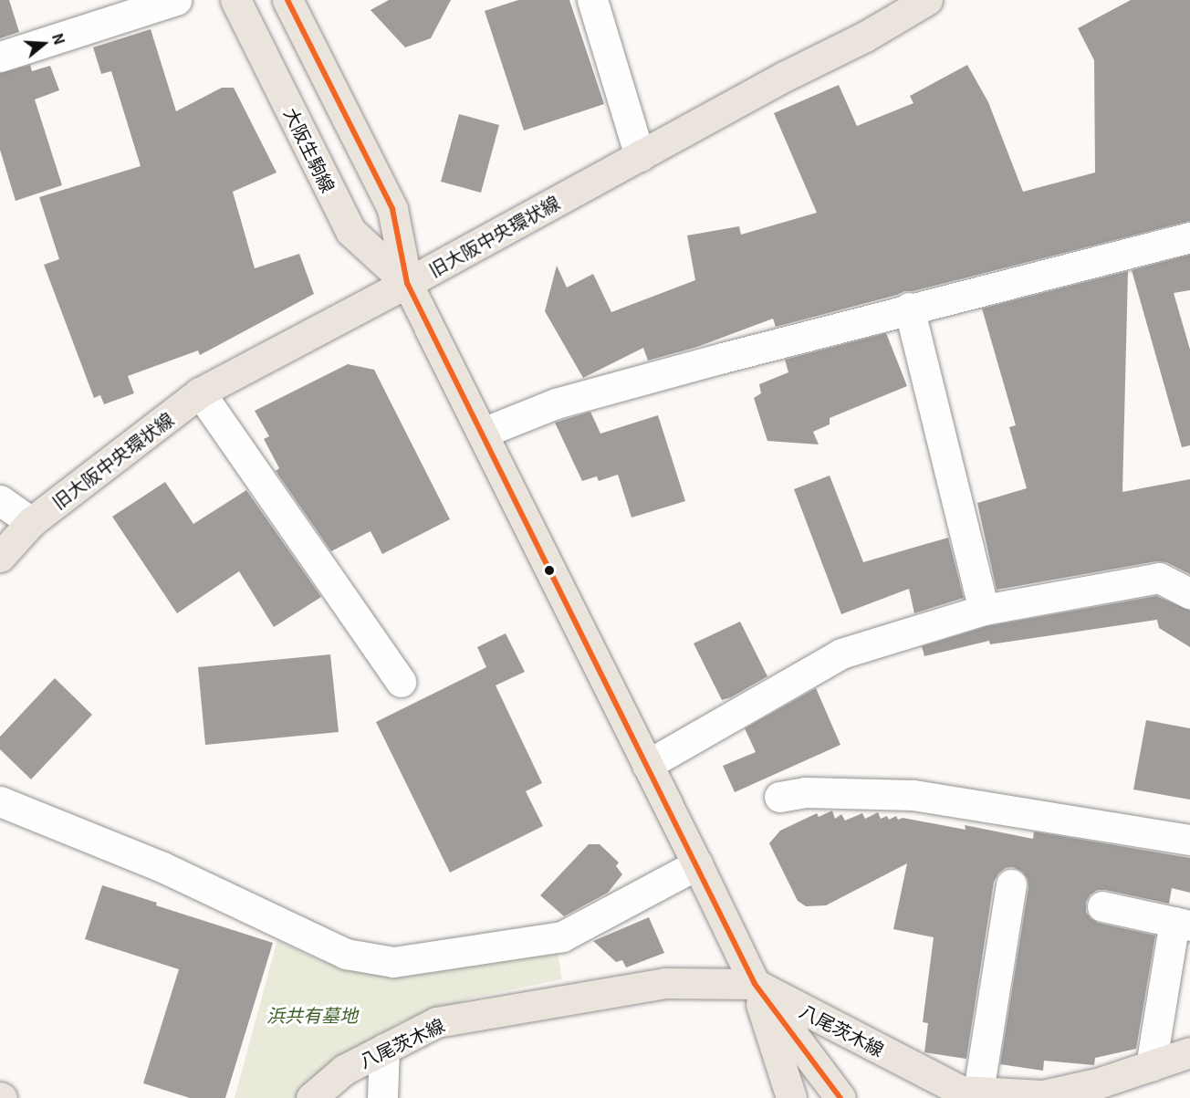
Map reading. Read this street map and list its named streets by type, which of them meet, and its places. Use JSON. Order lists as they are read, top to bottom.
{
  "streets": {
    "main road": ["大阪生駒線", "旧大阪中央環状線", "八尾茨木線"]
  },
  "crossings": [
    ["大阪生駒線", "旧大阪中央環状線"],
    ["大阪生駒線", "八尾茨木線"]
  ],
  "parks": ["浜共有墓地"],
  "north": "right"
}
